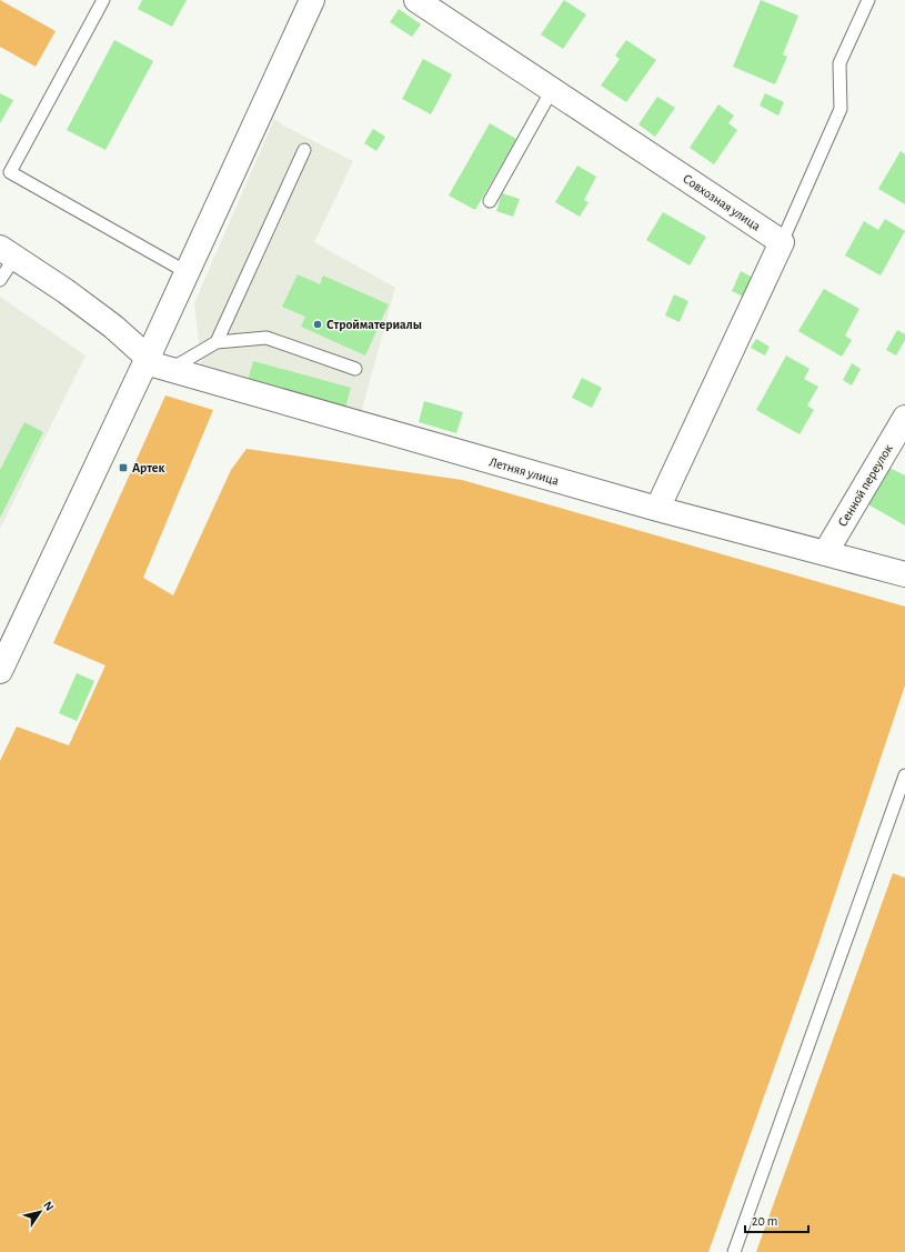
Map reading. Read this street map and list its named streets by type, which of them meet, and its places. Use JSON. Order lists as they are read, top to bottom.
{
  "streets": {
    "street": ["Совхозная улица", "Летняя улица", "Сенной переулок"]
  },
  "crossings": [
    ["Летняя улица", "Сенной переулок"]
  ],
  "places": {
    "other": ["Стройматериалы"],
    "transit": ["Артек"]
  },
  "scale_bar": "20 m",
  "north": "top right"
}
